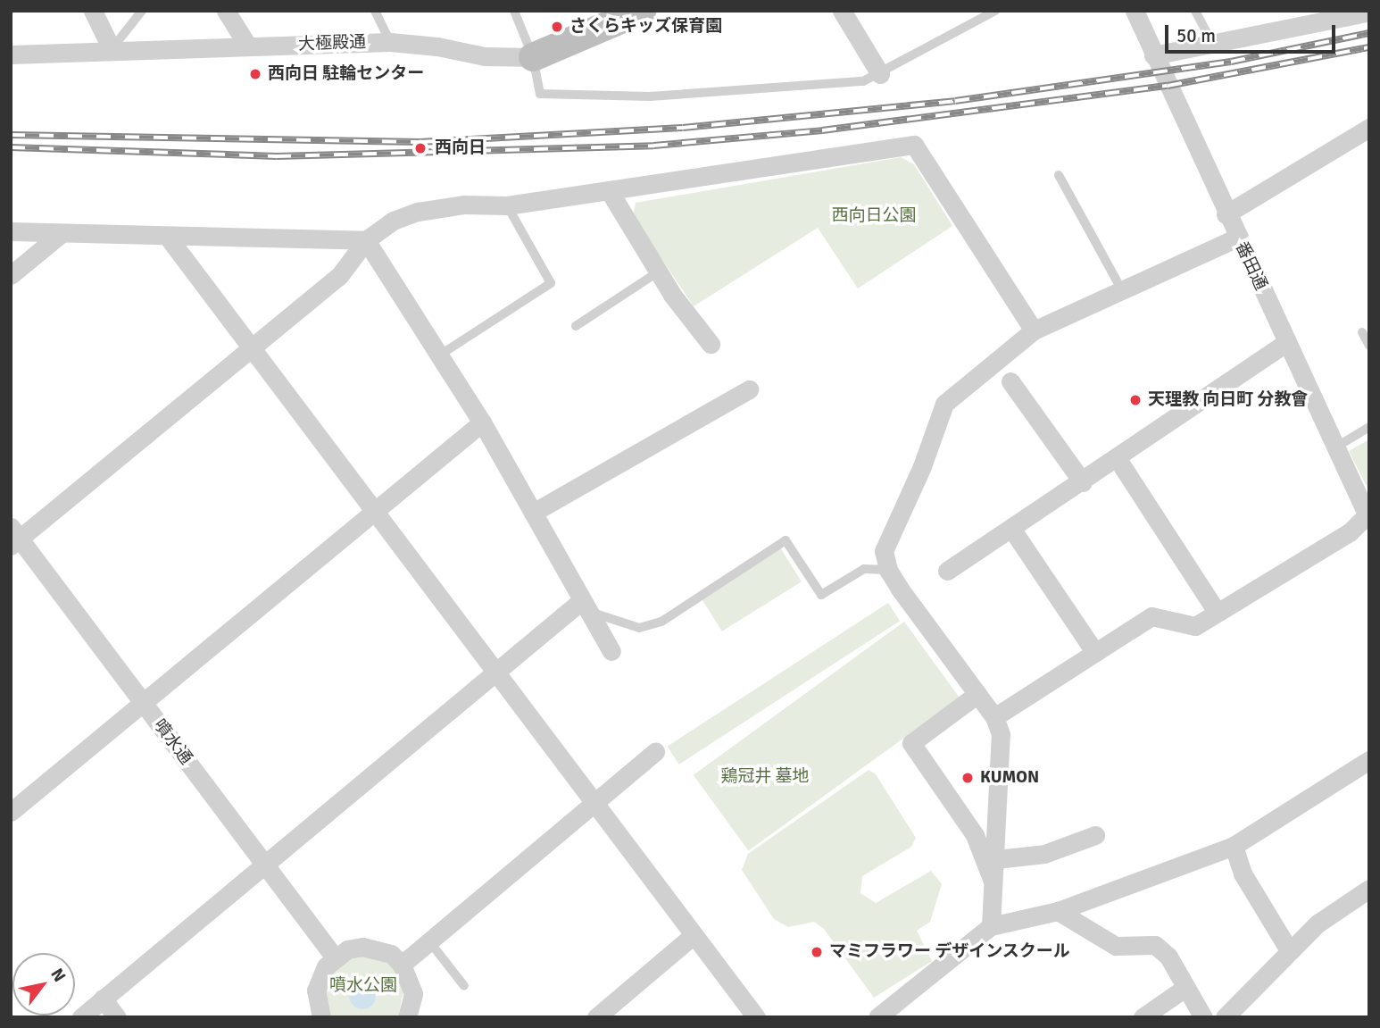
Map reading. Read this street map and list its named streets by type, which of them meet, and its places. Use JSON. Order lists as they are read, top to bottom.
{
  "streets": {
    "main road": ["大極殿通"],
    "street": ["番田通", "噴水通"]
  },
  "parks": ["西向日公園", "鶏冠井 墓地", "噴水公園"],
  "places": [
    "さくらキッズ保育園",
    "西向日 駐輪センター",
    "西向日",
    "天理教 向日町 分教會",
    "KUMON",
    "マミフラワー デザインスクール"
  ],
  "scale_bar": "50 m",
  "north": "top right"
}
